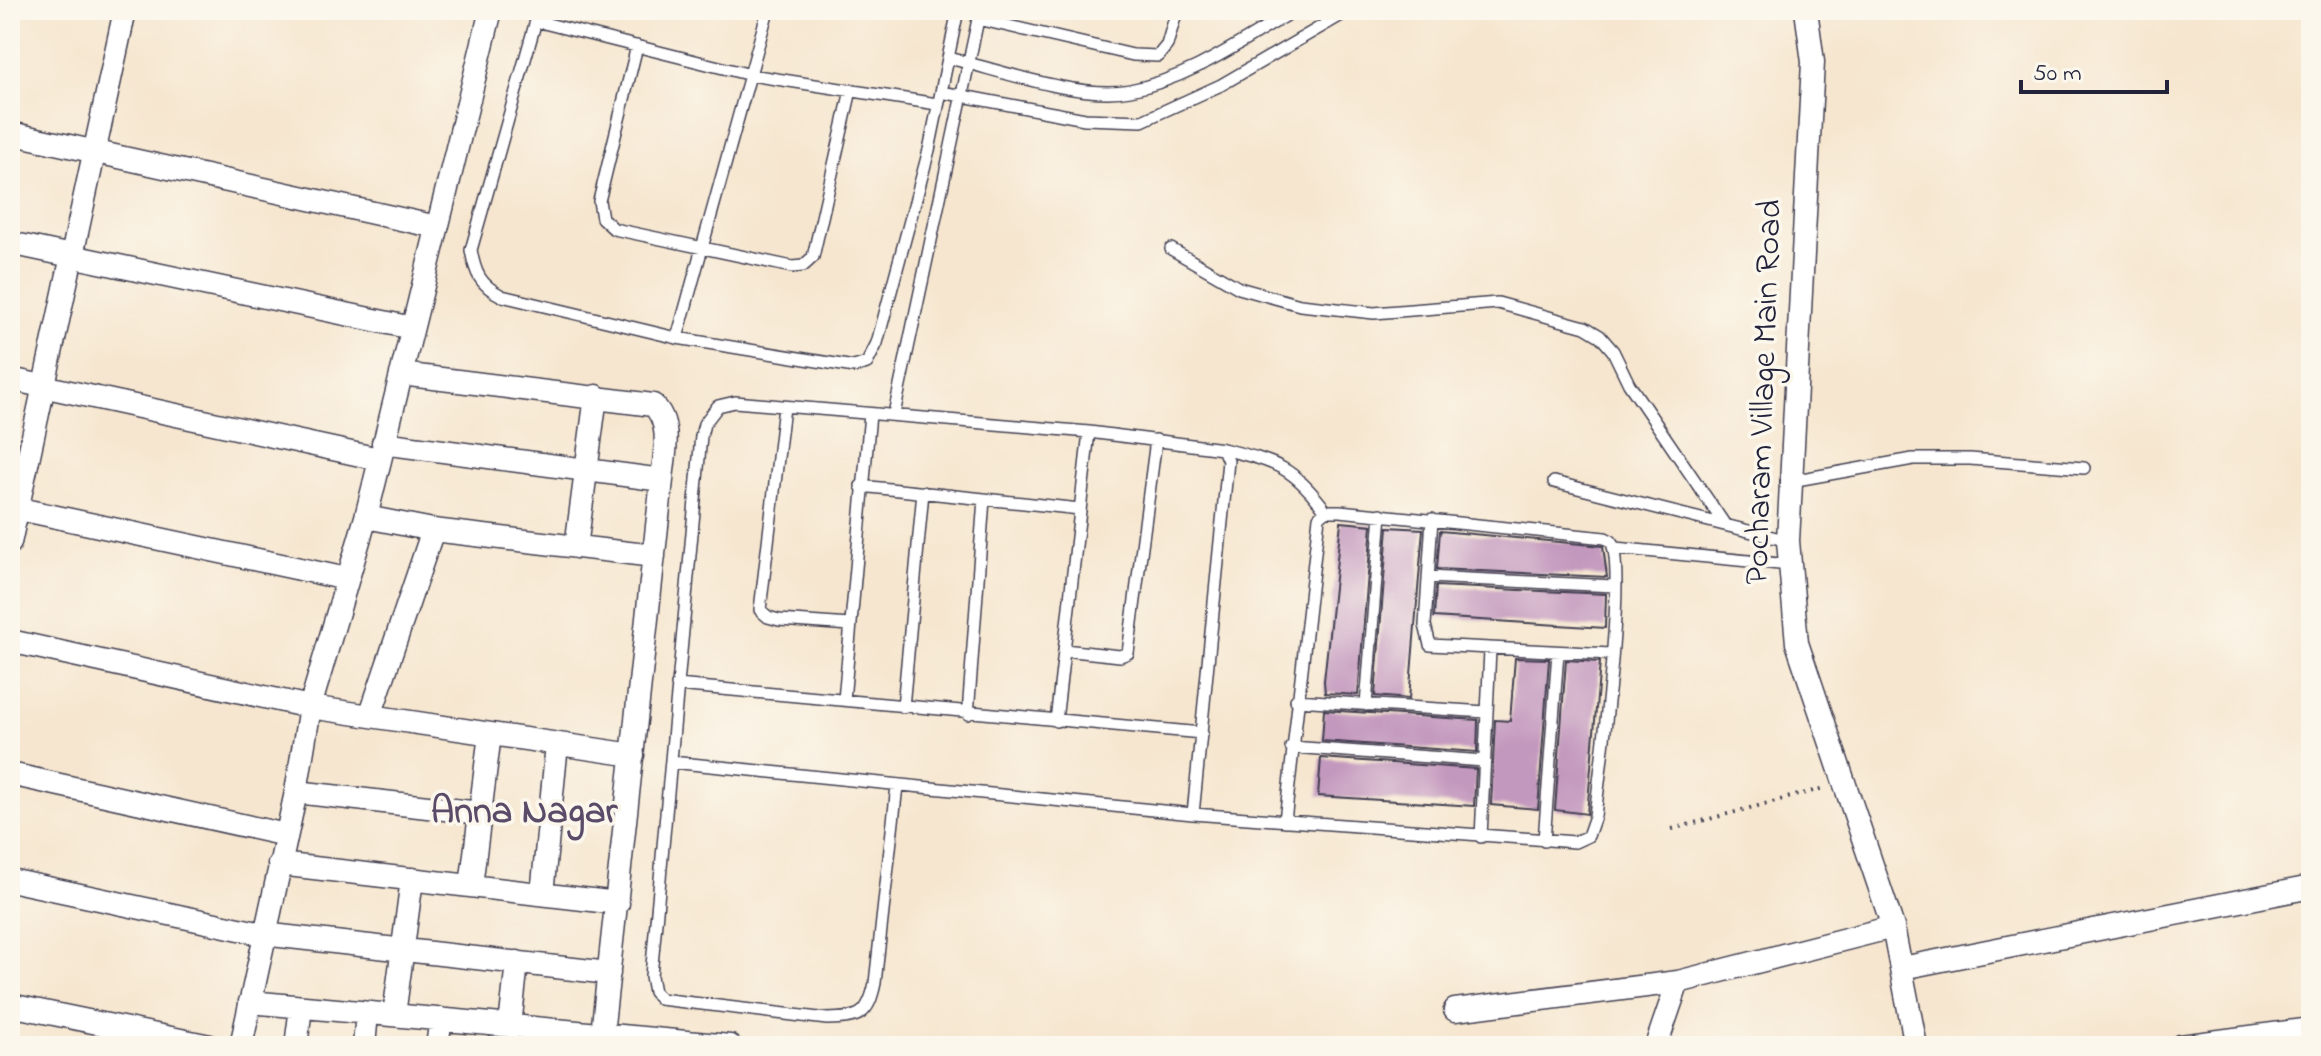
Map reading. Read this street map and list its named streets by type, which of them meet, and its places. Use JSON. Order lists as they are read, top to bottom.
{
  "streets": {
    "street": ["Pocharam Village Main Road"]
  },
  "districts": ["Anna Nagar"],
  "scale_bar": "50 m"
}
